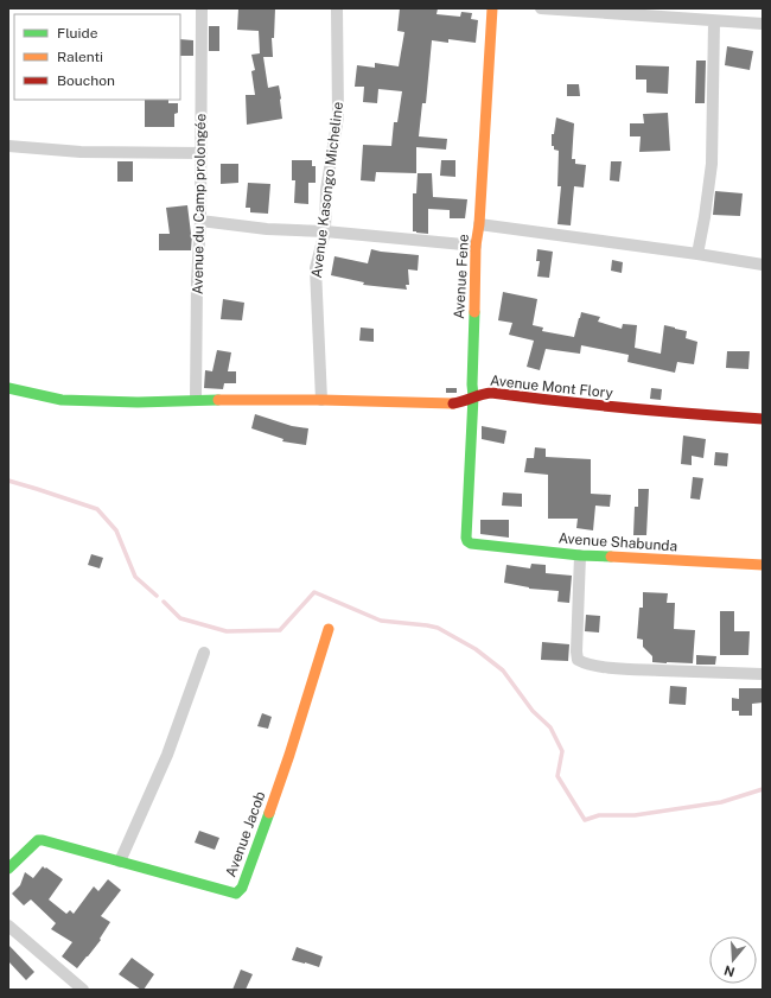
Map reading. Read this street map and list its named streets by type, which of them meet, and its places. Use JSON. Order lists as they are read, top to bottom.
{
  "streets": {
    "street": [
      "Avenue Kasongo Micheline",
      "Avenue du Camp prolongée",
      "Avenue Fene",
      "Avenue Mont Flory",
      "Avenue Shabunda",
      "Avenue Jacob"
    ]
  },
  "crossings": [
    ["Avenue Kasongo Micheline", "Avenue Mont Flory"],
    ["Avenue du Camp prolongée", "Avenue Mont Flory"],
    ["Avenue Fene", "Avenue Mont Flory"],
    ["Avenue Fene", "Avenue Shabunda"]
  ],
  "legend": ["Fluide", "Ralenti", "Bouchon"],
  "north": "bottom"
}
